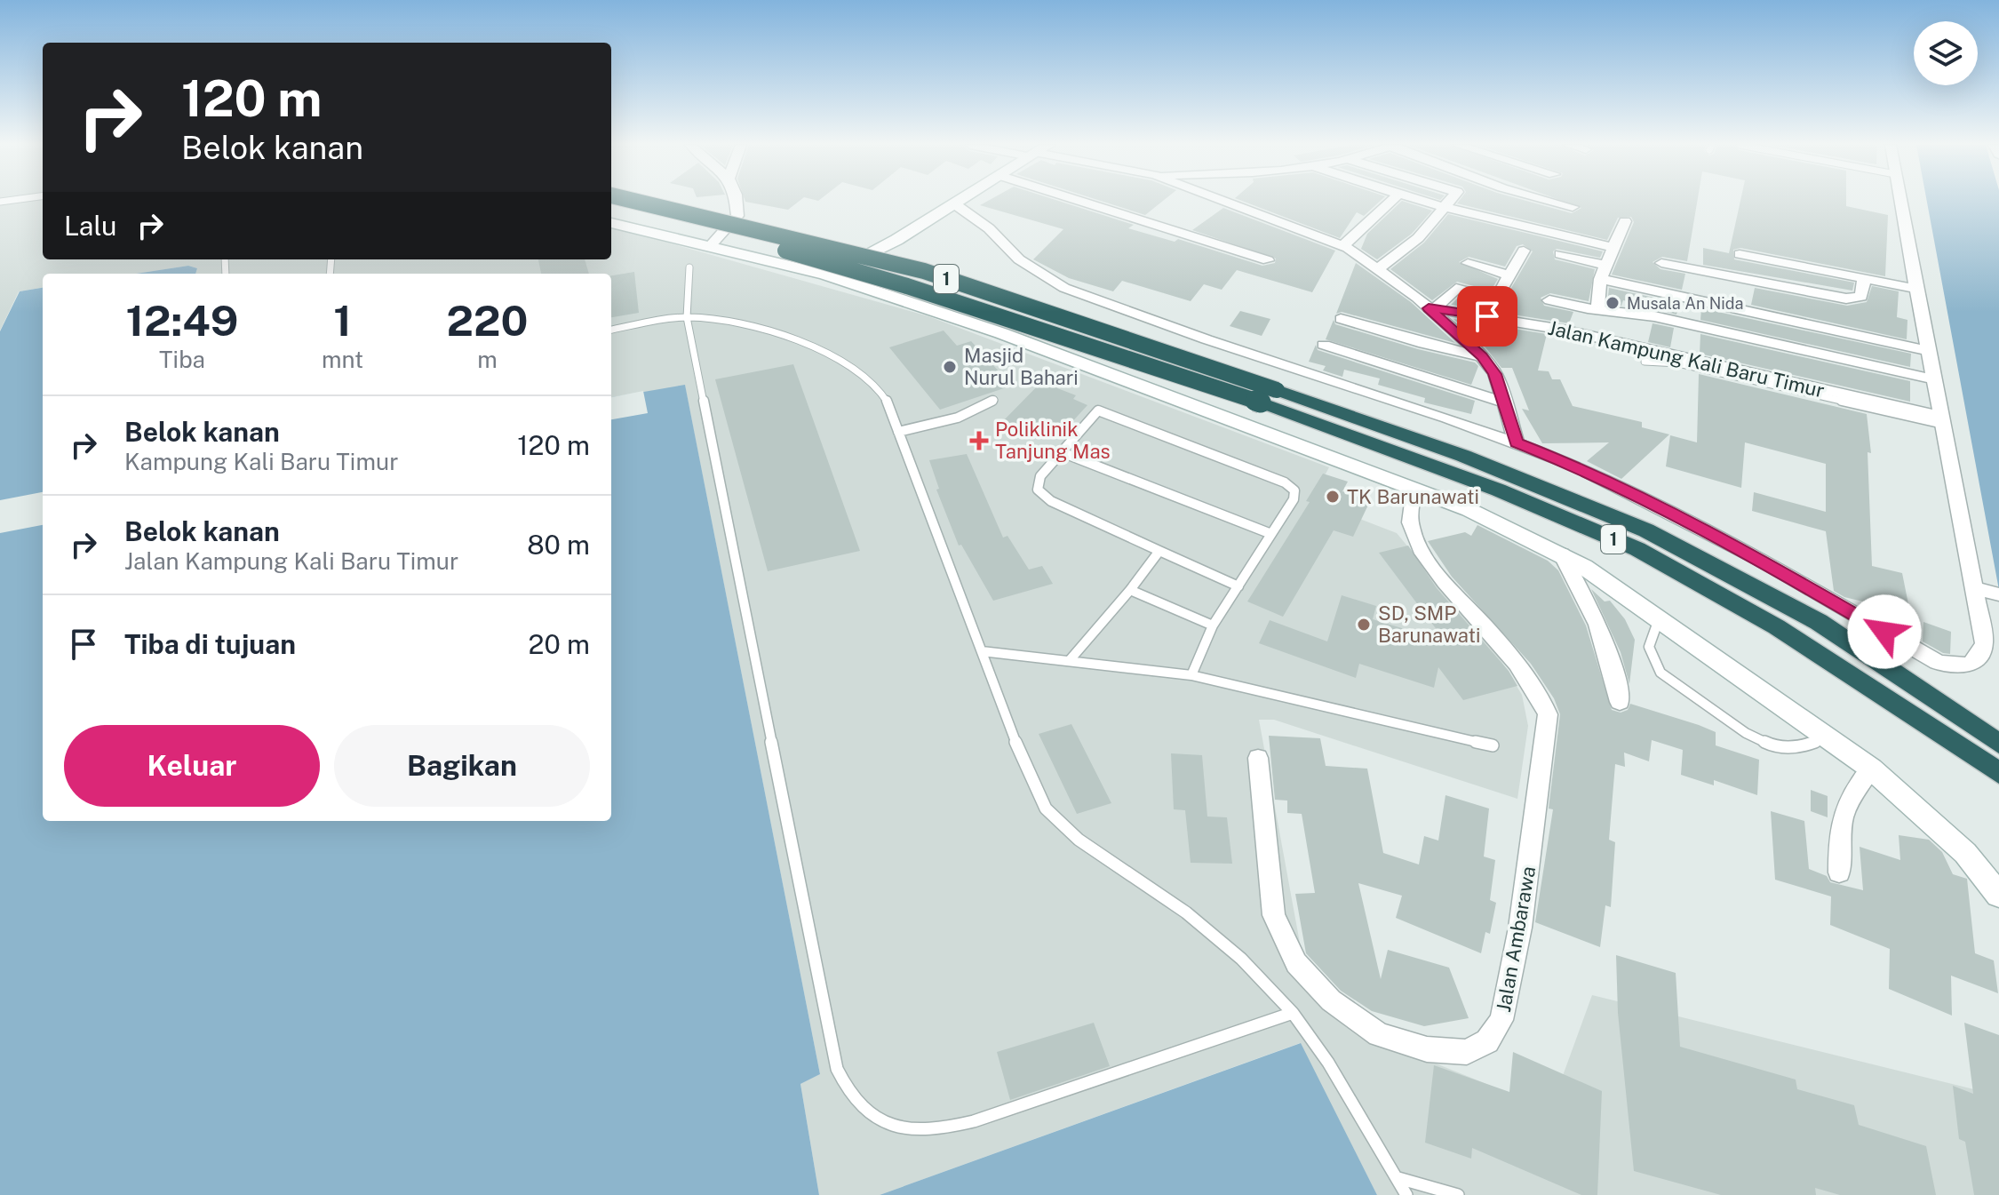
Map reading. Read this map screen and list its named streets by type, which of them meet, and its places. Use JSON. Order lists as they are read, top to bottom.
{
  "streets": {
    "highway": ["1"],
    "street": ["Jalan Kampung Kali Baru Timur", "Jalan Ambarawa"]
  },
  "places": {
    "other": [
      "Musala An Nida",
      "Masjid Nurul Bahari",
      "TK Barunawati",
      "SD, SMP Barunawati"
    ],
    "health": ["Poliklinik Tanjung Mas"]
  },
  "page": {
    "turn": ["120 m", "Belok kanan"],
    "then": "Lalu",
    "eta": [
      "12:49",
      "Tiba",
      "1",
      "mnt",
      "220",
      "m"
    ],
    "list": [
      {
        "name": "Belok kanan",
        "note": "Kampung Kali Baru Timur",
        "value": "120 m"
      },
      {
        "name": "Belok kanan",
        "note": "Jalan Kampung Kali Baru Timur",
        "value": "80 m"
      },
      {
        "name": "Tiba di tujuan",
        "value": "20 m"
      }
    ],
    "buttons": ["Keluar", "Bagikan"]
  }
}
